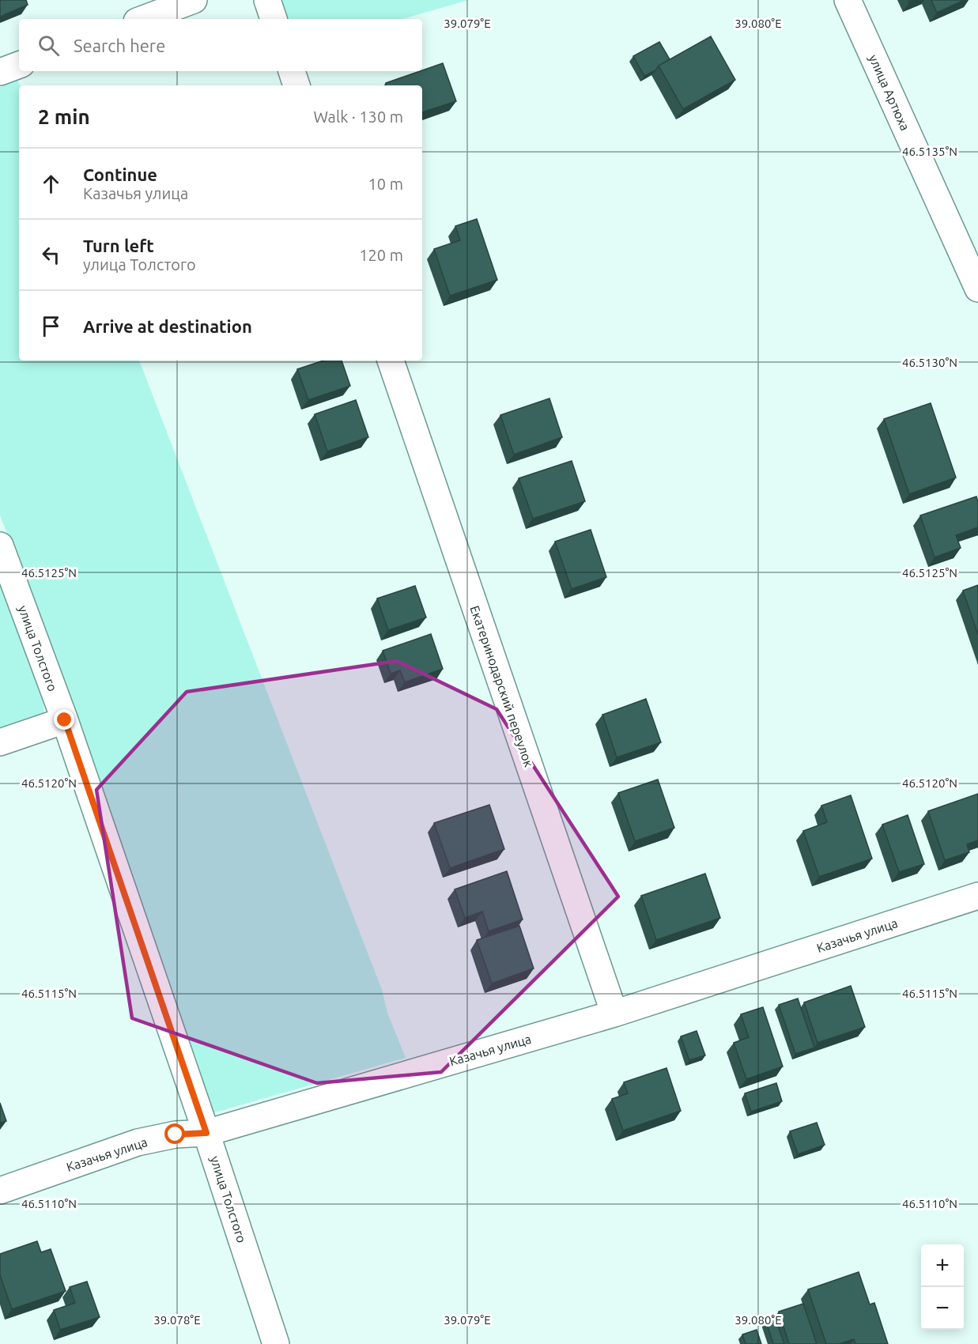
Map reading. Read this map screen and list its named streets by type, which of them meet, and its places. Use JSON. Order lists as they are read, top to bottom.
{
  "streets": {
    "street": [
      "улица Артюха",
      "улица Толстого",
      "Екатеринодарский переулок",
      "Казачья улица"
    ]
  },
  "crossings": [
    ["улица Толстого", "Казачья улица"],
    ["Екатеринодарский переулок", "Казачья улица"]
  ],
  "page": {
    "search": "Search here",
    "heading": ["2 min", "Walk · 130 m"],
    "list": [
      ["Continue", "Казачья улица", "10 m"],
      ["Turn left", "улица Толстого", "120 m"],
      "Arrive at destination"
    ],
    "map_buttons": ["+", "−"]
  },
  "coordinates": [
    "39.079°E",
    "39.080°E",
    "46.5135°N",
    "46.5130°N",
    "46.5125°N",
    "46.5120°N",
    "46.5115°N",
    "46.5110°N",
    "39.078°E"
  ]
}
